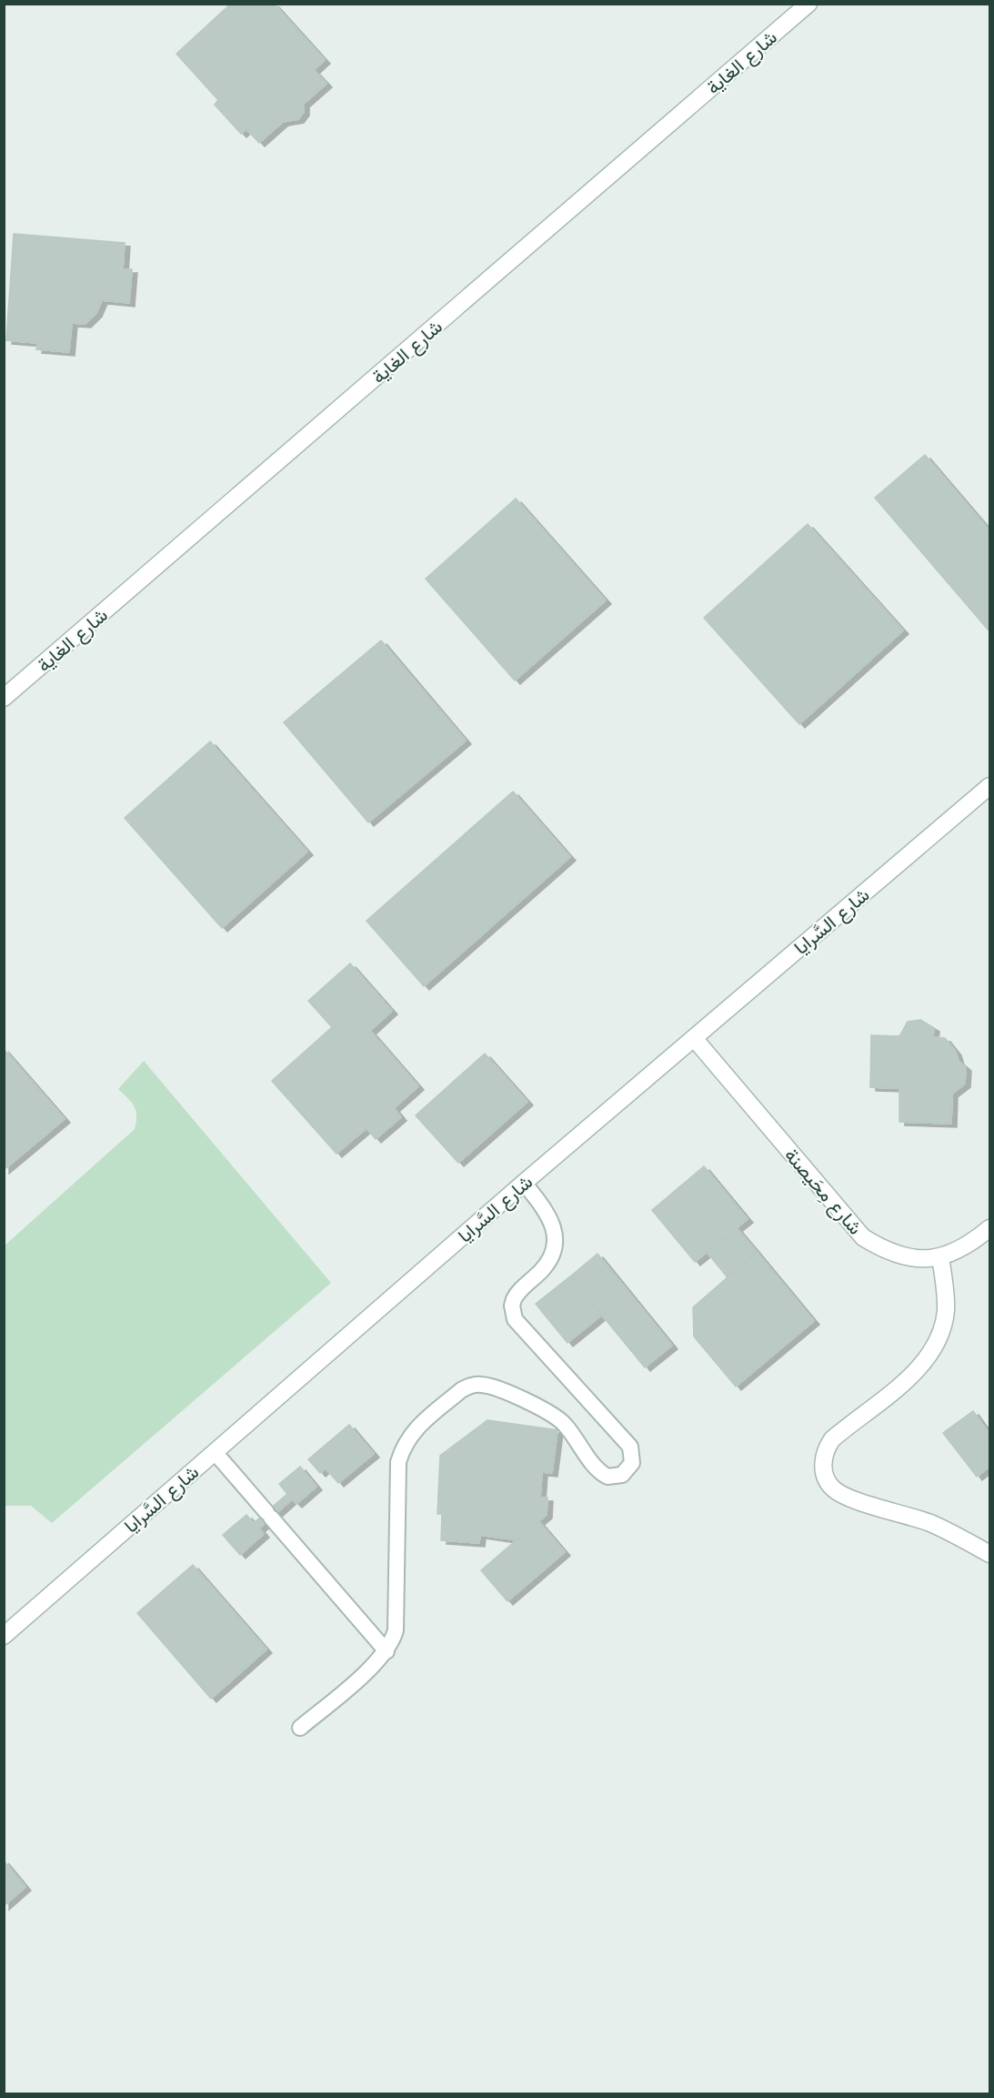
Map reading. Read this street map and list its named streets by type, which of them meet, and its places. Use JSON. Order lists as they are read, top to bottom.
{
  "streets": {
    "street": ["شارع الغاية", "شارع السَّرايا", "شارع مِحَيصنة"]
  },
  "crossings": [
    ["شارع السَّرايا", "شارع مِحَيصنة"]
  ]
}
